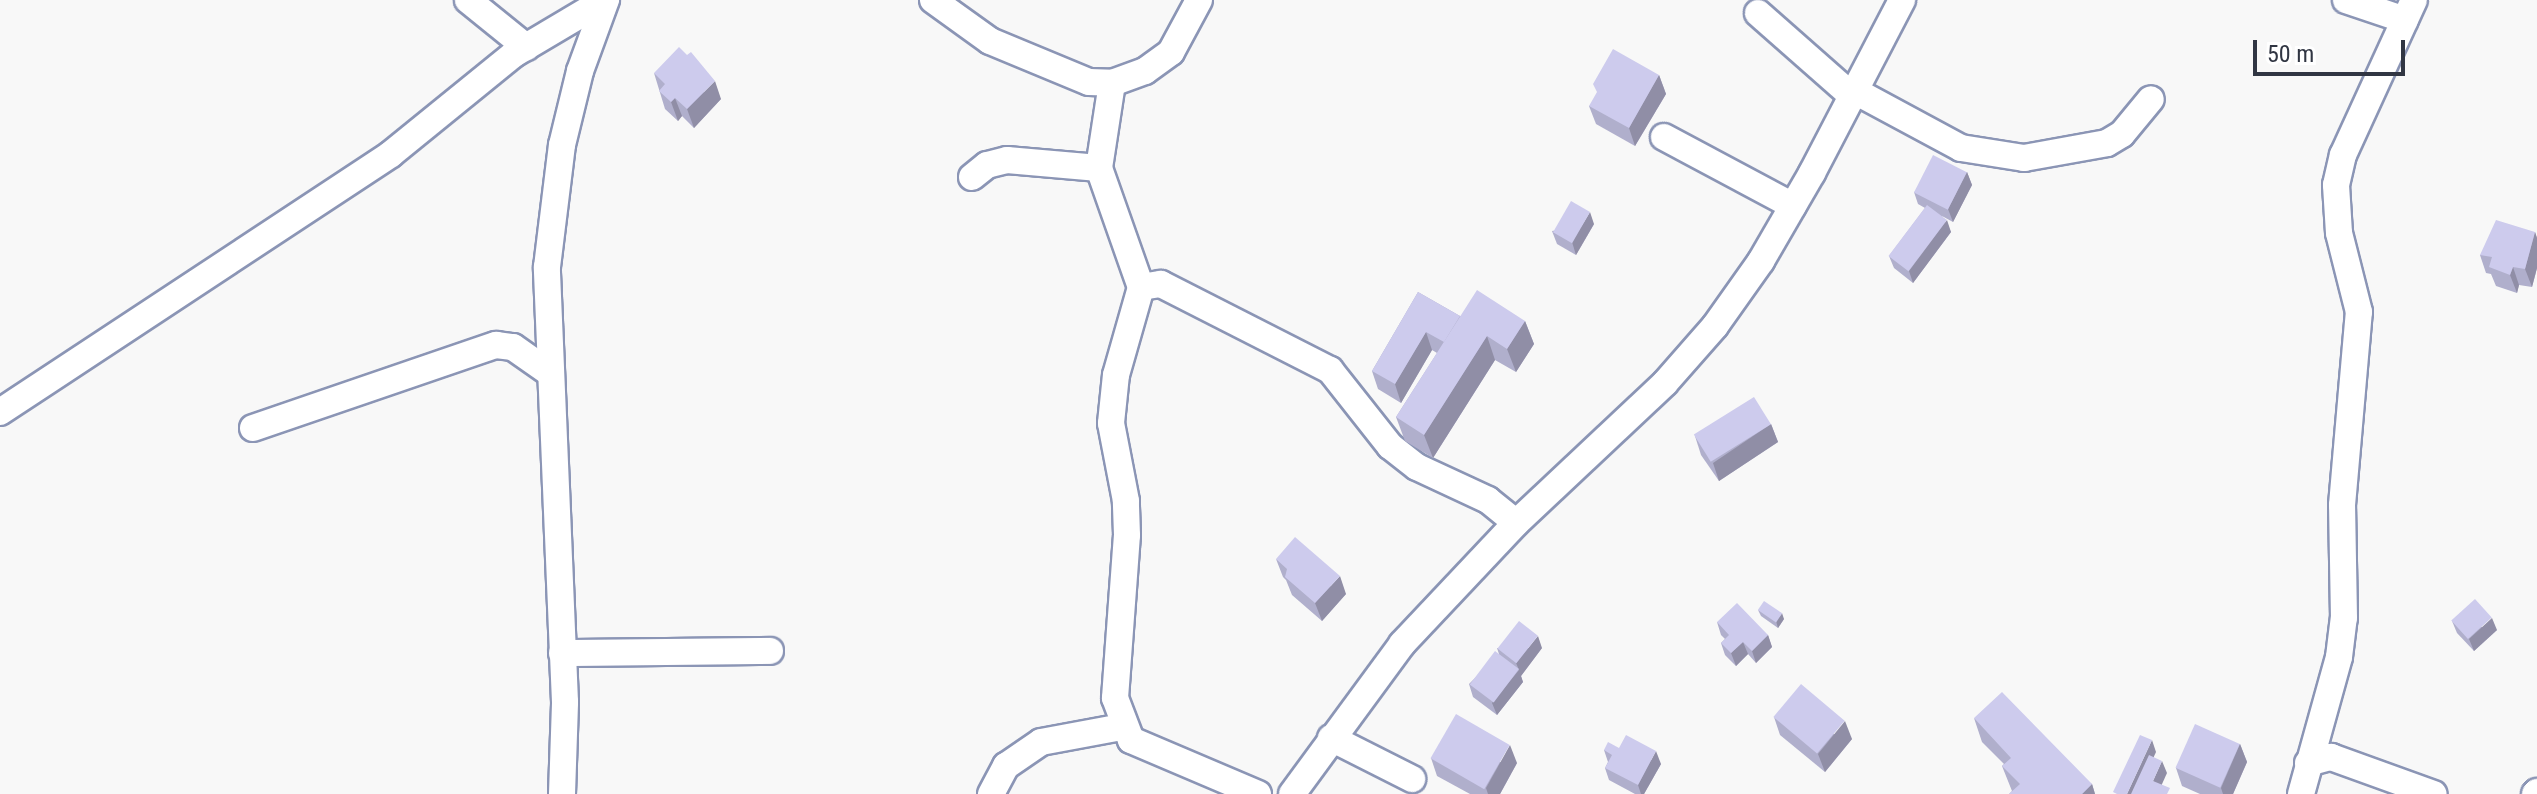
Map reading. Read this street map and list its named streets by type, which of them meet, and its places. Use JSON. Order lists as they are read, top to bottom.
{
  "scale_bar": "50 m"
}
